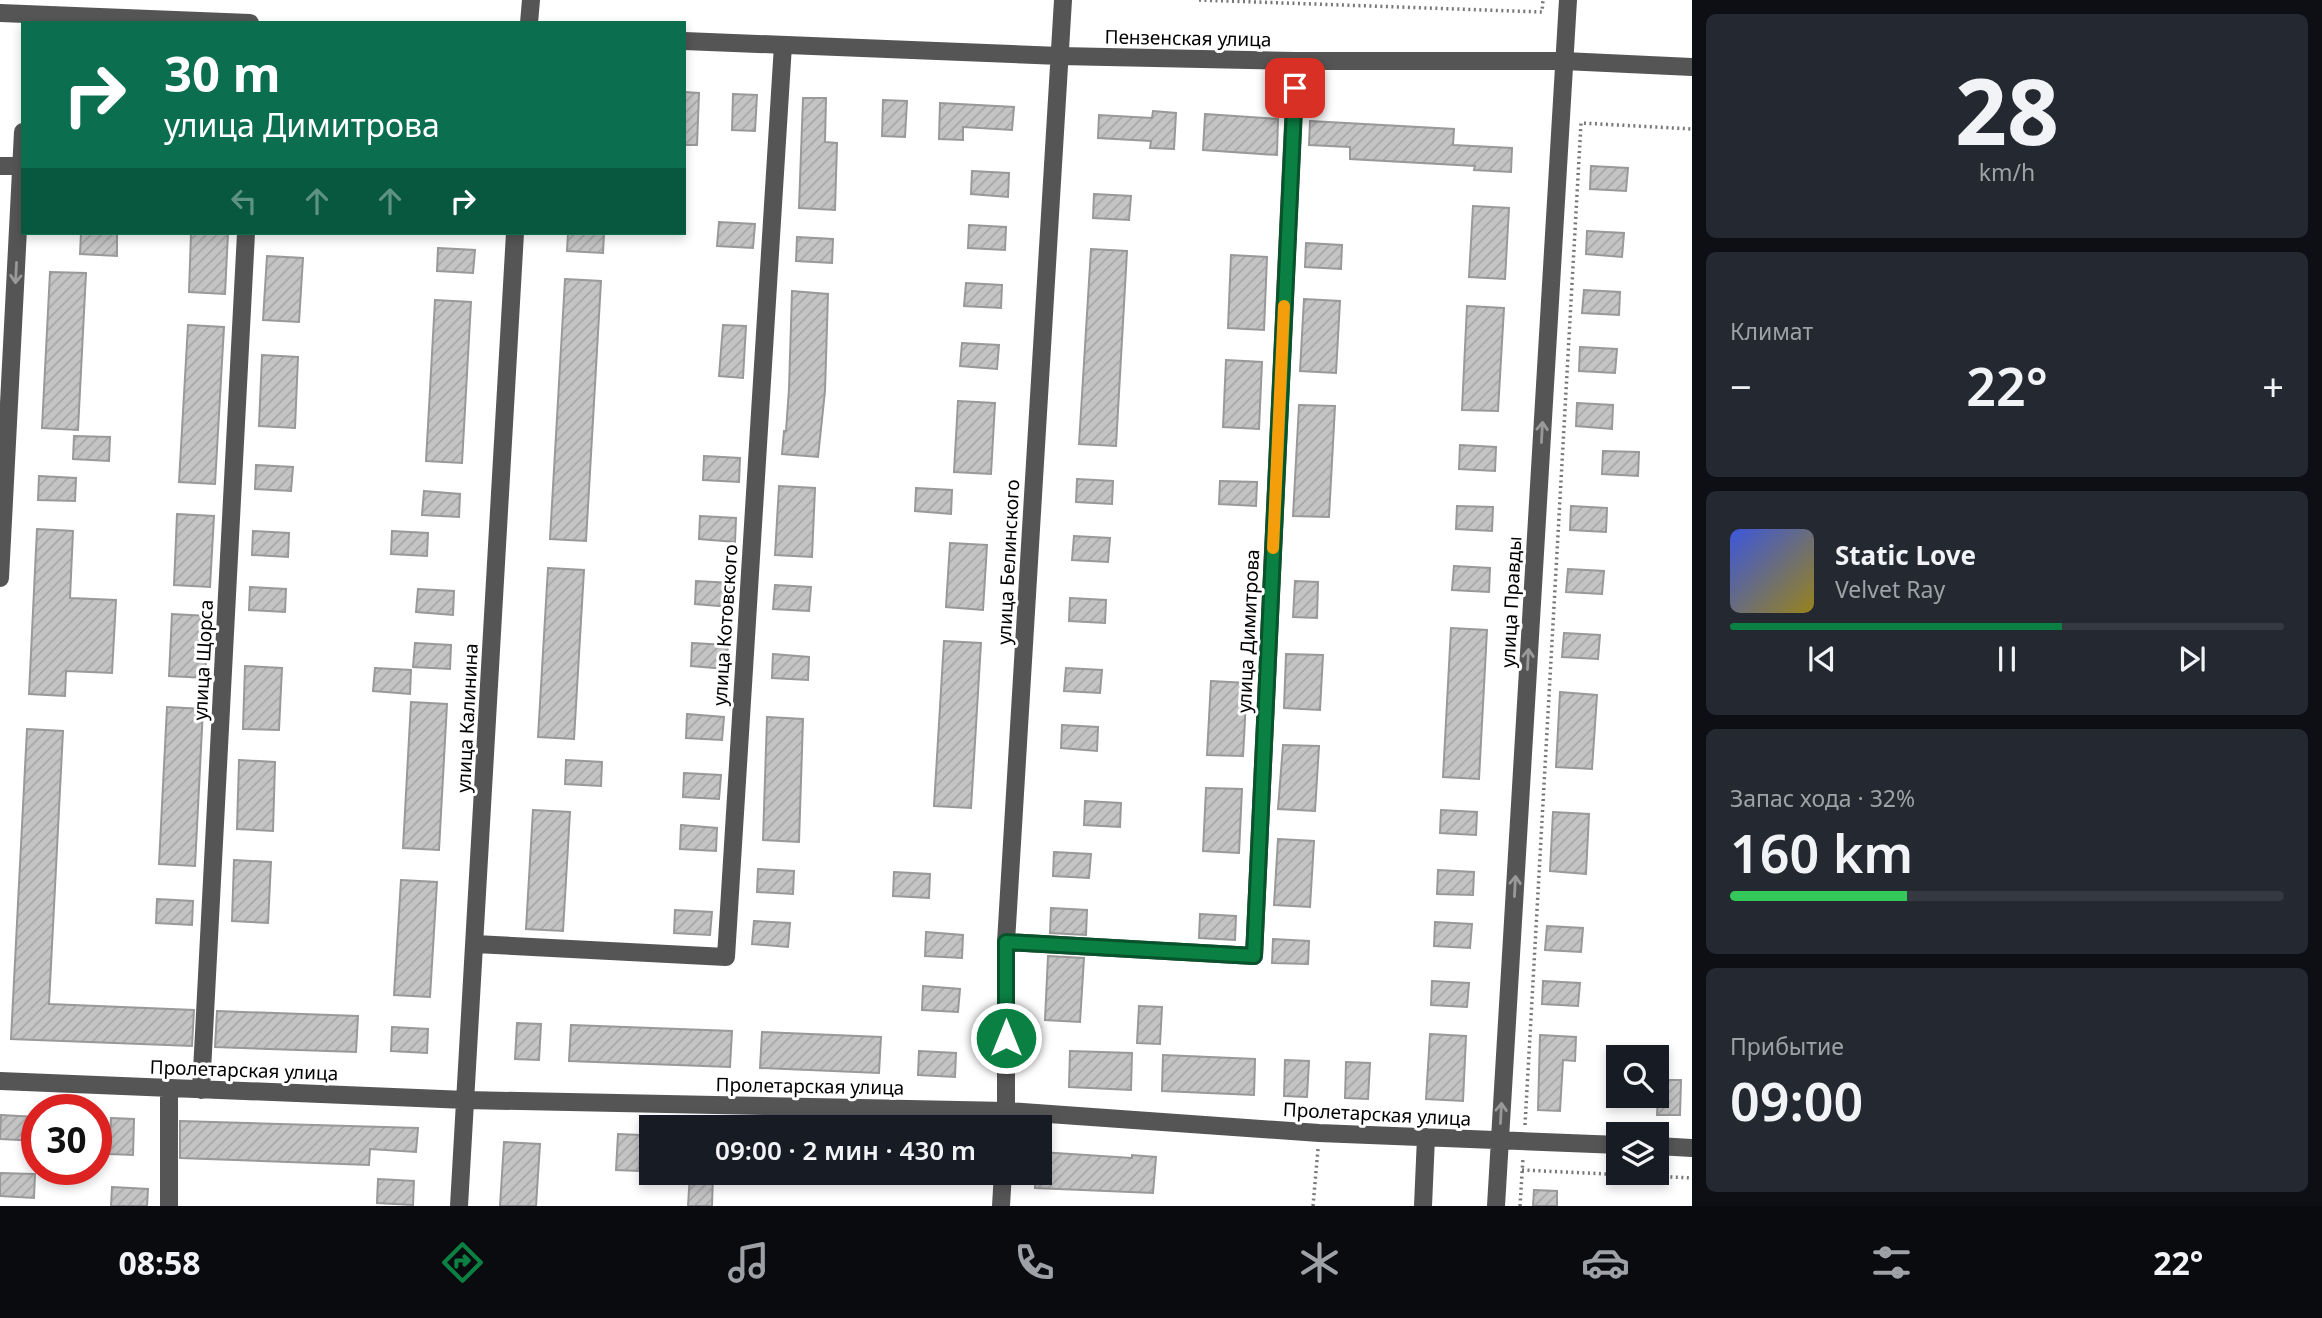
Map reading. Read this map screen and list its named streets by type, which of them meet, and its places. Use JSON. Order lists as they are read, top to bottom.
{
  "streets": {
    "street": [
      "Пензенская улица",
      "улица Белинского",
      "улица Правды",
      "улица Котовского",
      "улица Димитрова",
      "улица Щорса",
      "улица Калинина",
      "Пролетарская улица"
    ]
  },
  "crossings": [
    ["Пензенская улица", "улица Белинского"],
    ["Пензенская улица", "улица Правды"],
    ["Пензенская улица", "улица Котовского"],
    ["Пензенская улица", "улица Димитрова"],
    ["улица Белинского", "улица Димитрова"],
    ["улица Правды", "Пролетарская улица"],
    ["улица Котовского", "улица Калинина"],
    ["улица Щорса", "Пролетарская улица"],
    ["улица Калинина", "Пролетарская улица"]
  ],
  "one_way": ["улица Правды"],
  "page": {
    "tile": [
      ["28", "km/h"],
      "Климат",
      ["Запас хода · 32%", "160 km"],
      ["Прибытие", "09:00"]
    ],
    "turn": ["30 m", "улица Димитрова"],
    "heat": ["−", "22°", "+"],
    "song": ["Static Love", "Velvet Ray"],
    "limit": "30",
    "trip": "09:00 · 2 мин · 430 m",
    "tabs": ["08:58", "22°"]
  }
}
